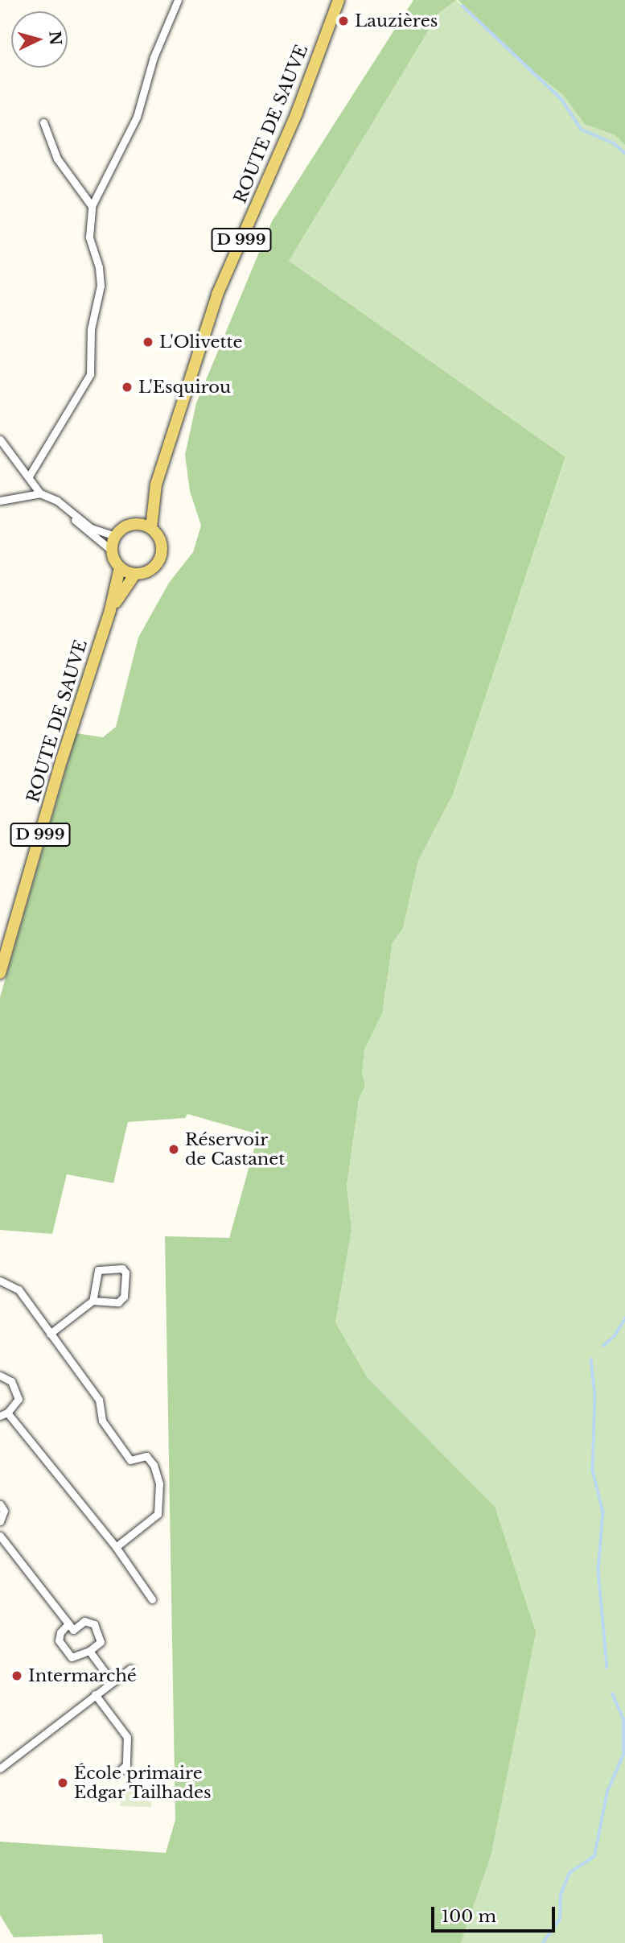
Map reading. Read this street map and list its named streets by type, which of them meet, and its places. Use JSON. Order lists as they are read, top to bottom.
{
  "streets": {
    "main road": ["ROUTE DE SAUVE", "D 999"]
  },
  "places": [
    "Lauzières",
    "L'Olivette",
    "L'Esquirou",
    "Réservoir de Castanet",
    "Intermarché",
    "École primaire Edgar Tailhades"
  ],
  "scale_bar": "100 m",
  "north": "right"
}
